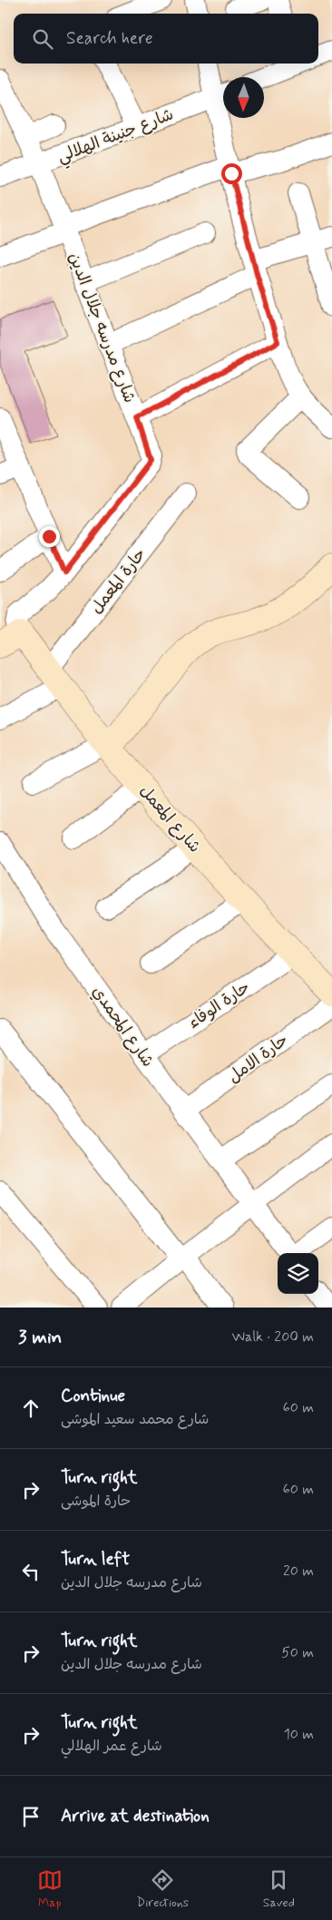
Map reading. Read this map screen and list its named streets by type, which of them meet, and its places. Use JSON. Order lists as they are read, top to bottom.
{
  "streets": {
    "street": [
      "شارع جنينة الهلالي",
      "شارع مدرسه جلال الدين",
      "حارة المعمل",
      "شارع المعمل",
      "حارة الوفاء",
      "شارع المحمدي",
      "حارة الامل"
    ]
  },
  "crossings": [
    ["شارع جنينة الهلالي", "شارع مدرسه جلال الدين"],
    ["شارع مدرسه جلال الدين", "شارع المعمل"],
    ["حارة المعمل", "شارع المعمل"],
    ["شارع المعمل", "حارة الوفاء"],
    ["حارة الوفاء", "شارع المحمدي"],
    ["شارع المحمدي", "حارة الامل"]
  ],
  "north": "bottom",
  "page": {
    "search": "Search here",
    "heading": ["3 min", "Walk · 200 m"],
    "list": [
      ["Continue", "شارع محمد سعيد الموشى", "60 m"],
      ["Turn right", "حارة الموشى", "60 m"],
      ["Turn left", "شارع مدرسه جلال الدين", "20 m"],
      ["Turn right", "شارع مدرسه جلال الدين", "50 m"],
      ["Turn right", "شارع عمر الهلالي", "10 m"],
      "Arrive at destination"
    ],
    "nav": ["Map", "Directions", "Saved"]
  }
}
